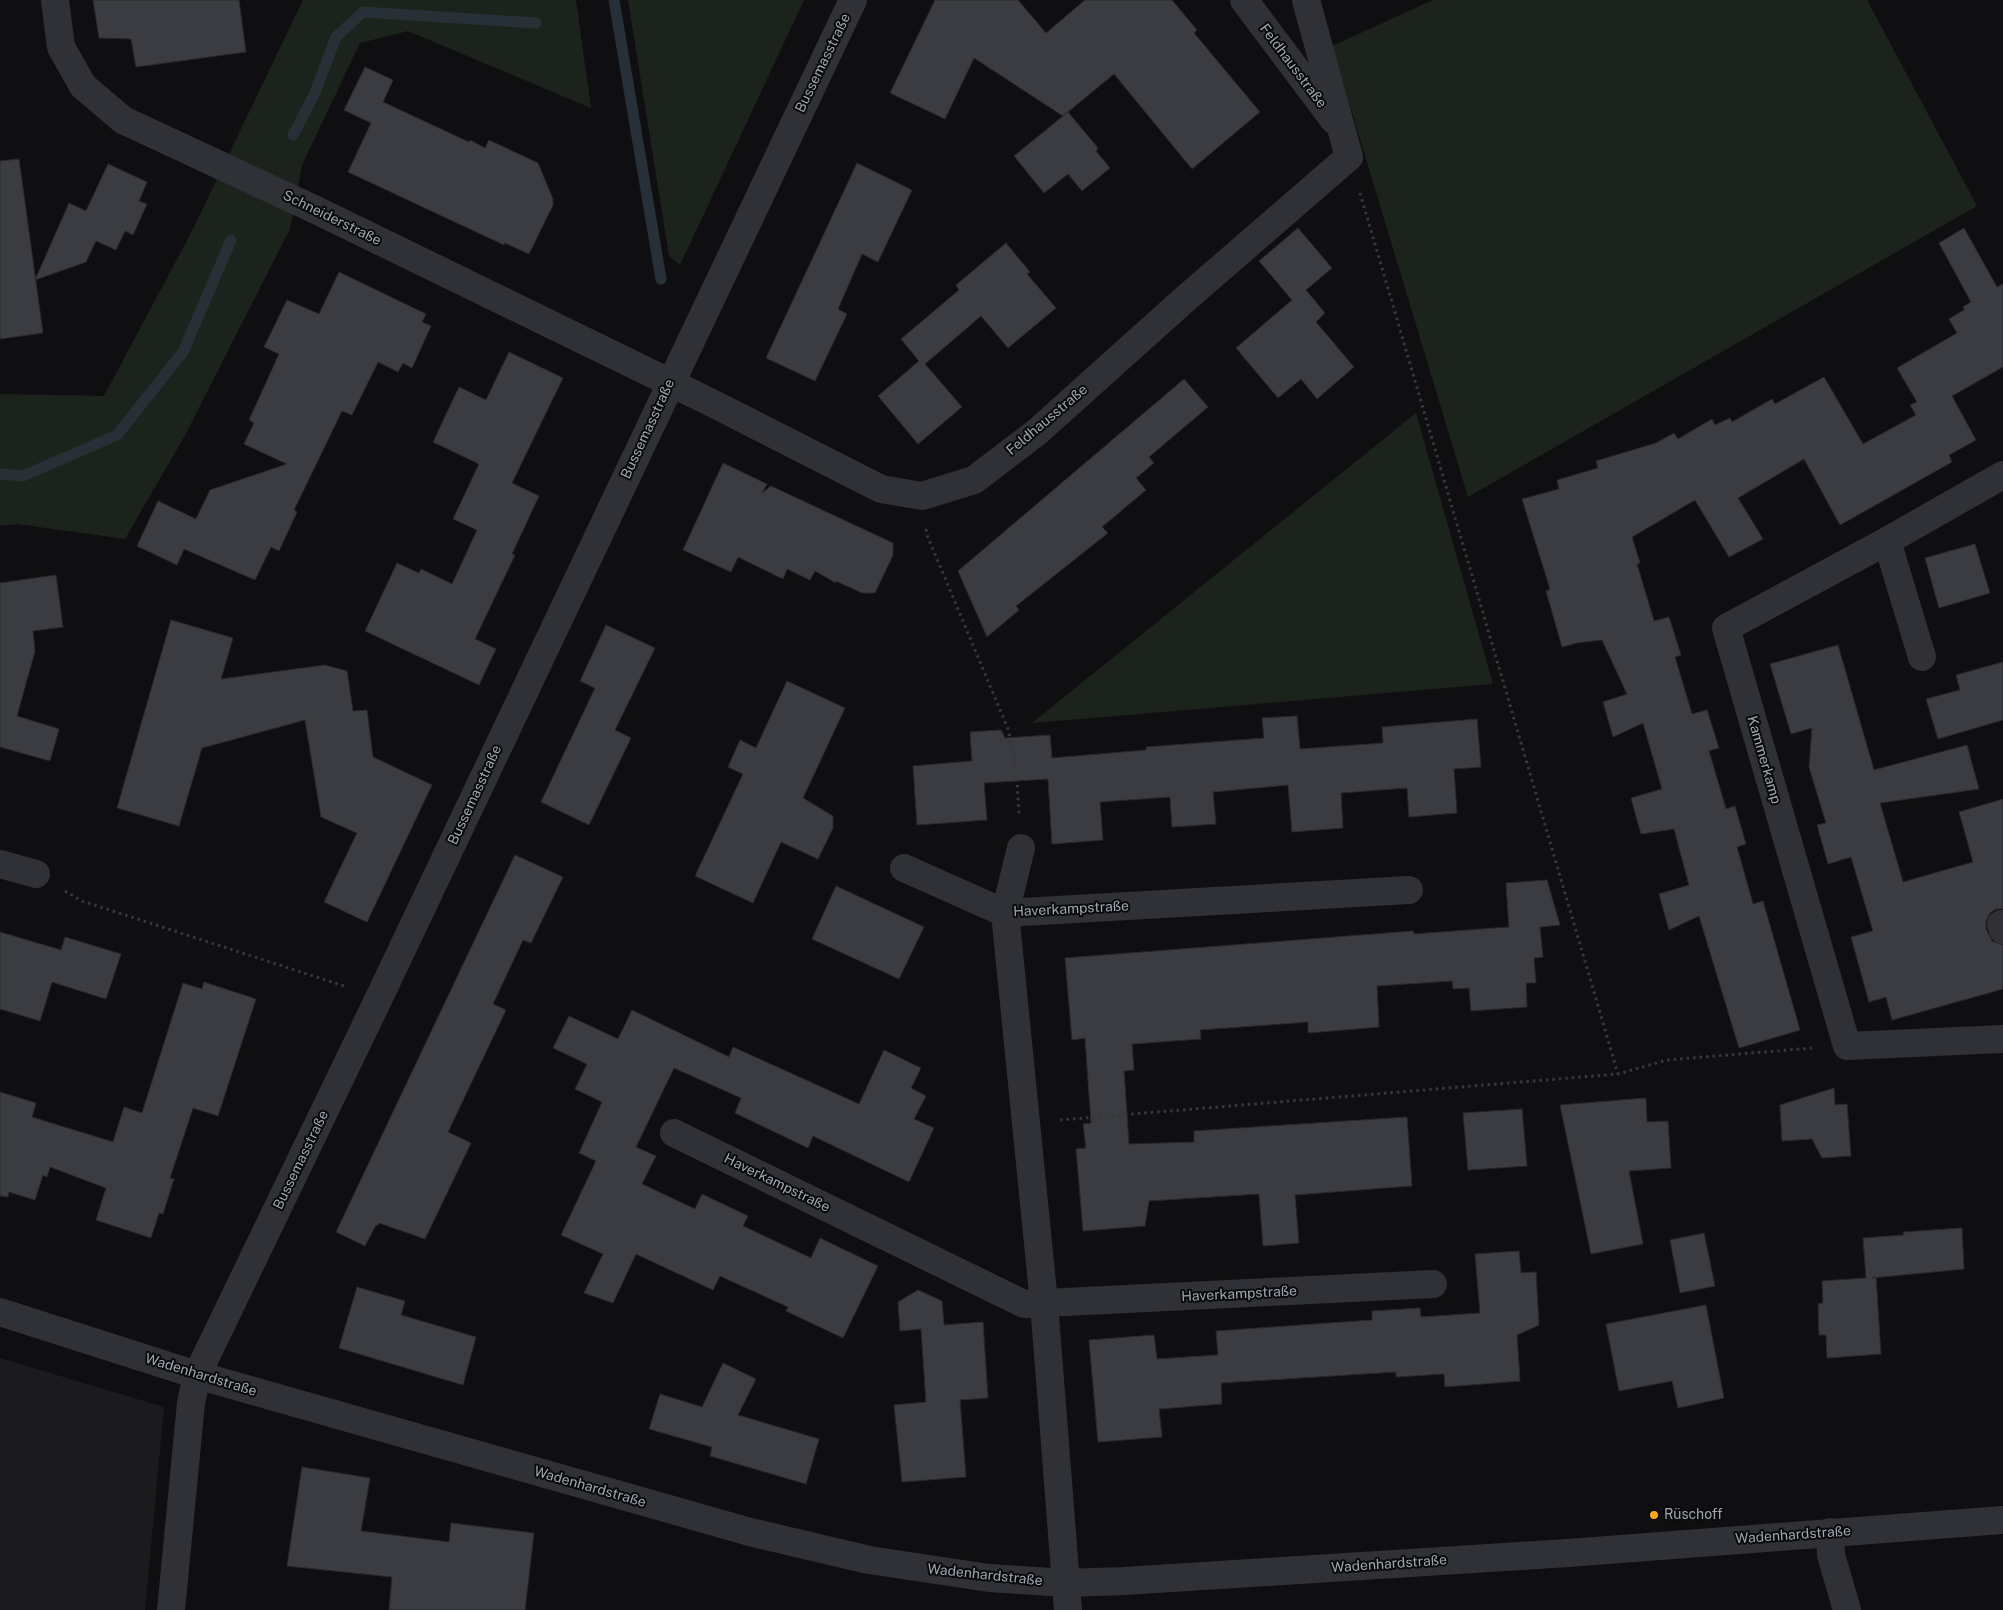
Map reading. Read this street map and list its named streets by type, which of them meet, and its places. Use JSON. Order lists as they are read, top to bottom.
{
  "streets": {
    "street": [
      "Bussemasstraße",
      "Feldhausstraße",
      "Schneiderstraße",
      "Kammerkamp",
      "Haverkampstraße",
      "Wadenhardstraße"
    ]
  },
  "crossings": [
    ["Bussemasstraße", "Feldhausstraße"],
    ["Bussemasstraße", "Schneiderstraße"],
    ["Bussemasstraße", "Wadenhardstraße"],
    ["Feldhausstraße", "Schneiderstraße"],
    ["Haverkampstraße", "Wadenhardstraße"]
  ],
  "places": ["Rüschoff"]
}
